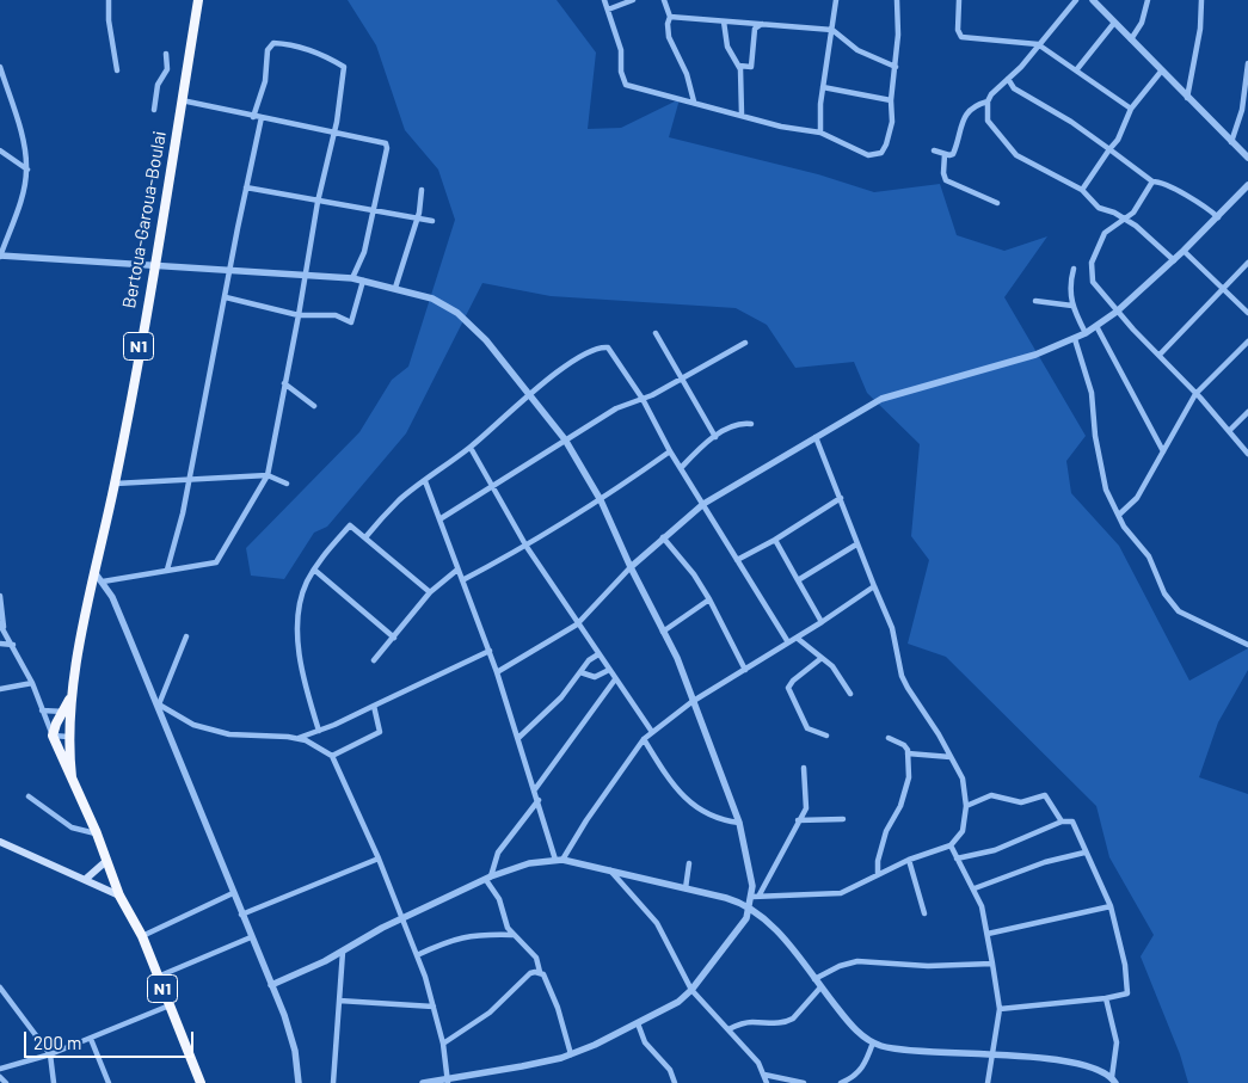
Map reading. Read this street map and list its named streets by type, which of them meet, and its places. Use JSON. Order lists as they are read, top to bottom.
{
  "streets": {
    "highway": ["Bertoua-Garoua-Boulai", "N1"]
  },
  "crossings": [
    ["Bertoua-Garoua-Boulai", "N1"]
  ],
  "scale_bar": "200 m"
}
